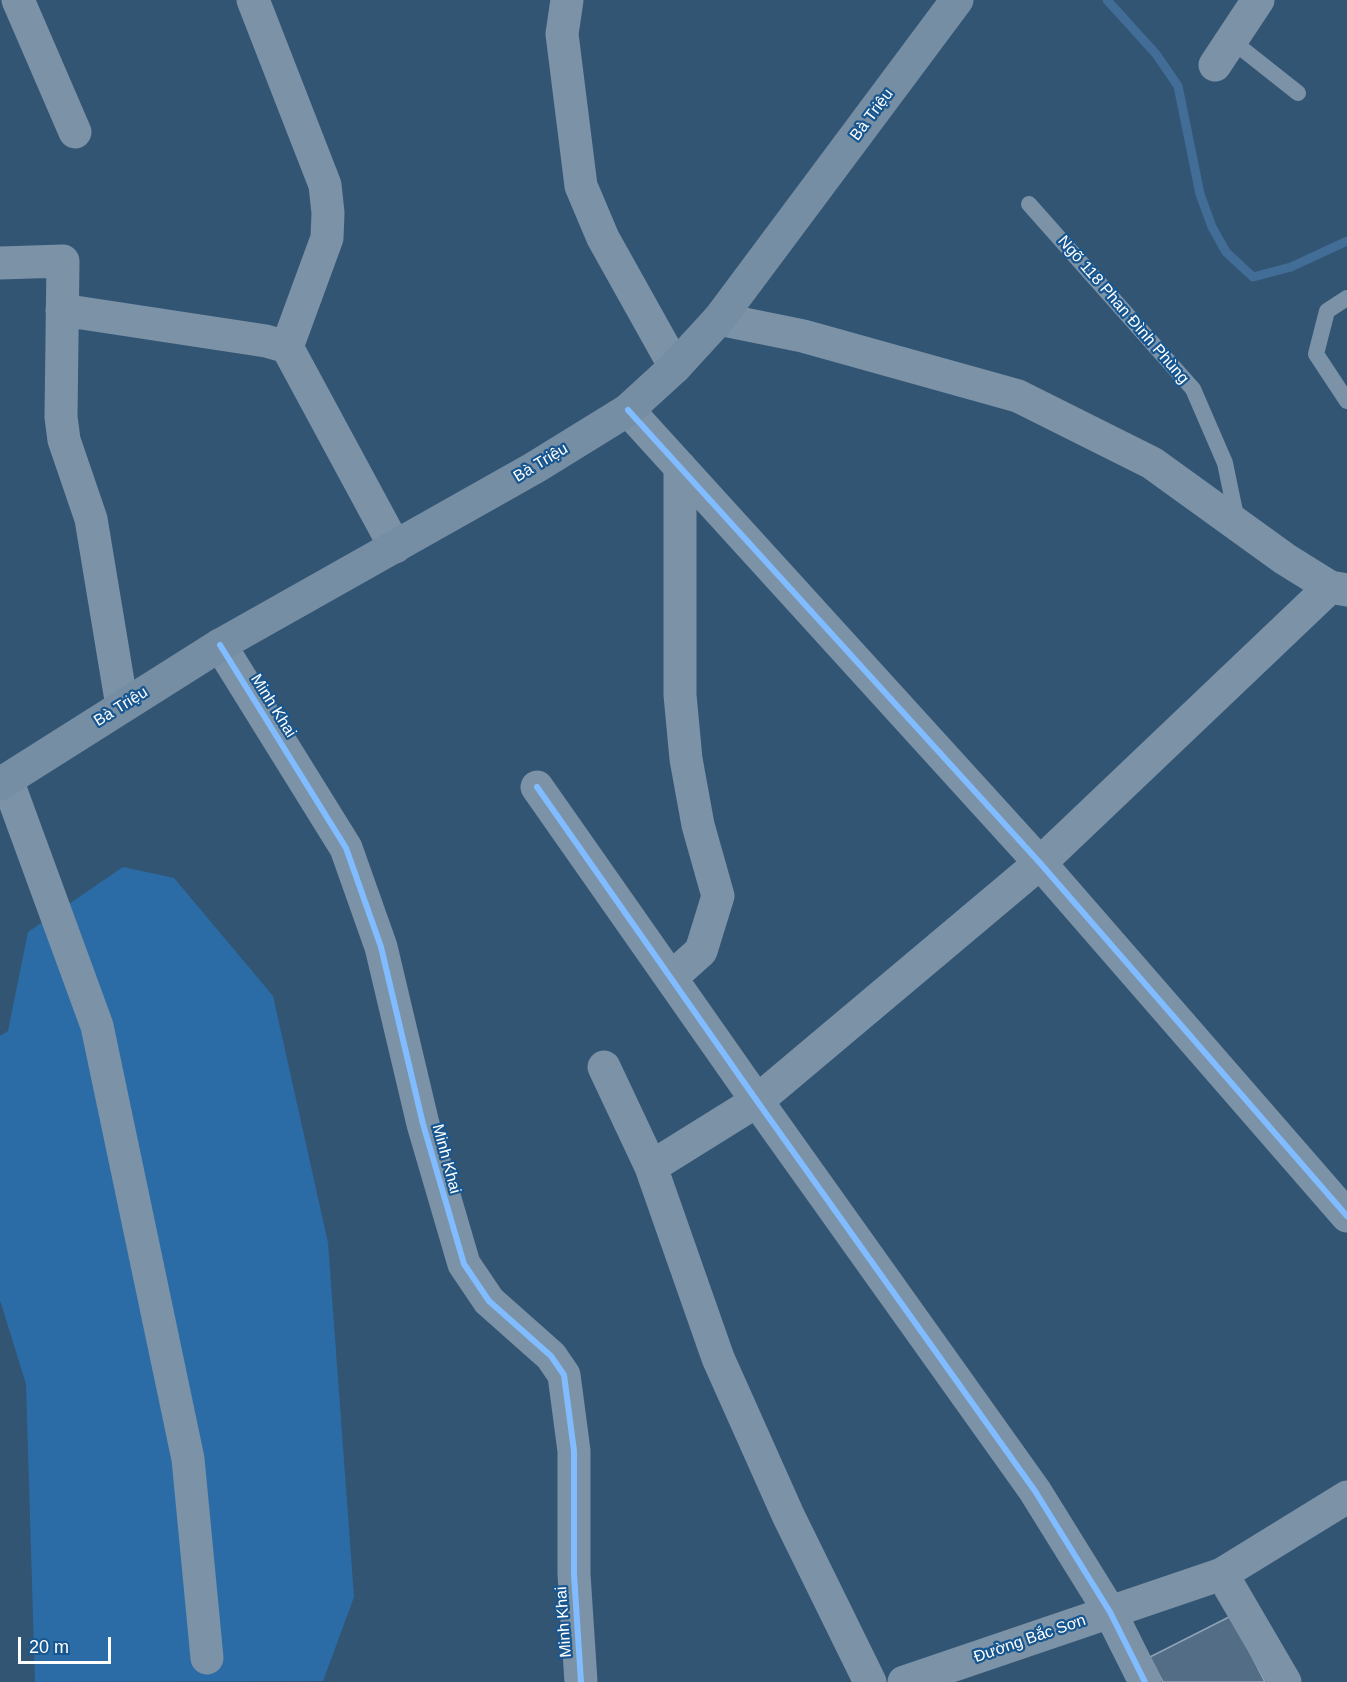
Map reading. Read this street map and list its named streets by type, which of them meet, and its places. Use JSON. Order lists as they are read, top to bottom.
{
  "streets": {
    "main road": ["Bà Triệu"],
    "street": ["Minh Khai", "Đường Bắc Sơn"],
    "lane": ["Ngõ 118 Phan Đình Phùng"]
  },
  "crossings": [
    ["Bà Triệu", "Minh Khai"]
  ],
  "scale_bar": "20 m"
}
